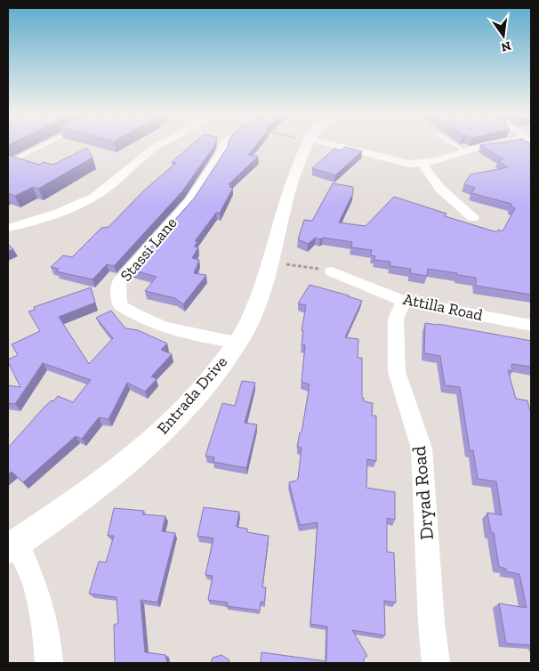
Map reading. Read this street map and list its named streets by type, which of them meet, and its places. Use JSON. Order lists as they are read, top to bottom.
{
  "streets": {
    "street": [
      "Stassi Lane",
      "Attilla Road",
      "Entrada Drive",
      "Dryad Road"
    ]
  },
  "crossings": [
    ["Stassi Lane", "Entrada Drive"],
    ["Attilla Road", "Dryad Road"]
  ],
  "north": "bottom"
}
